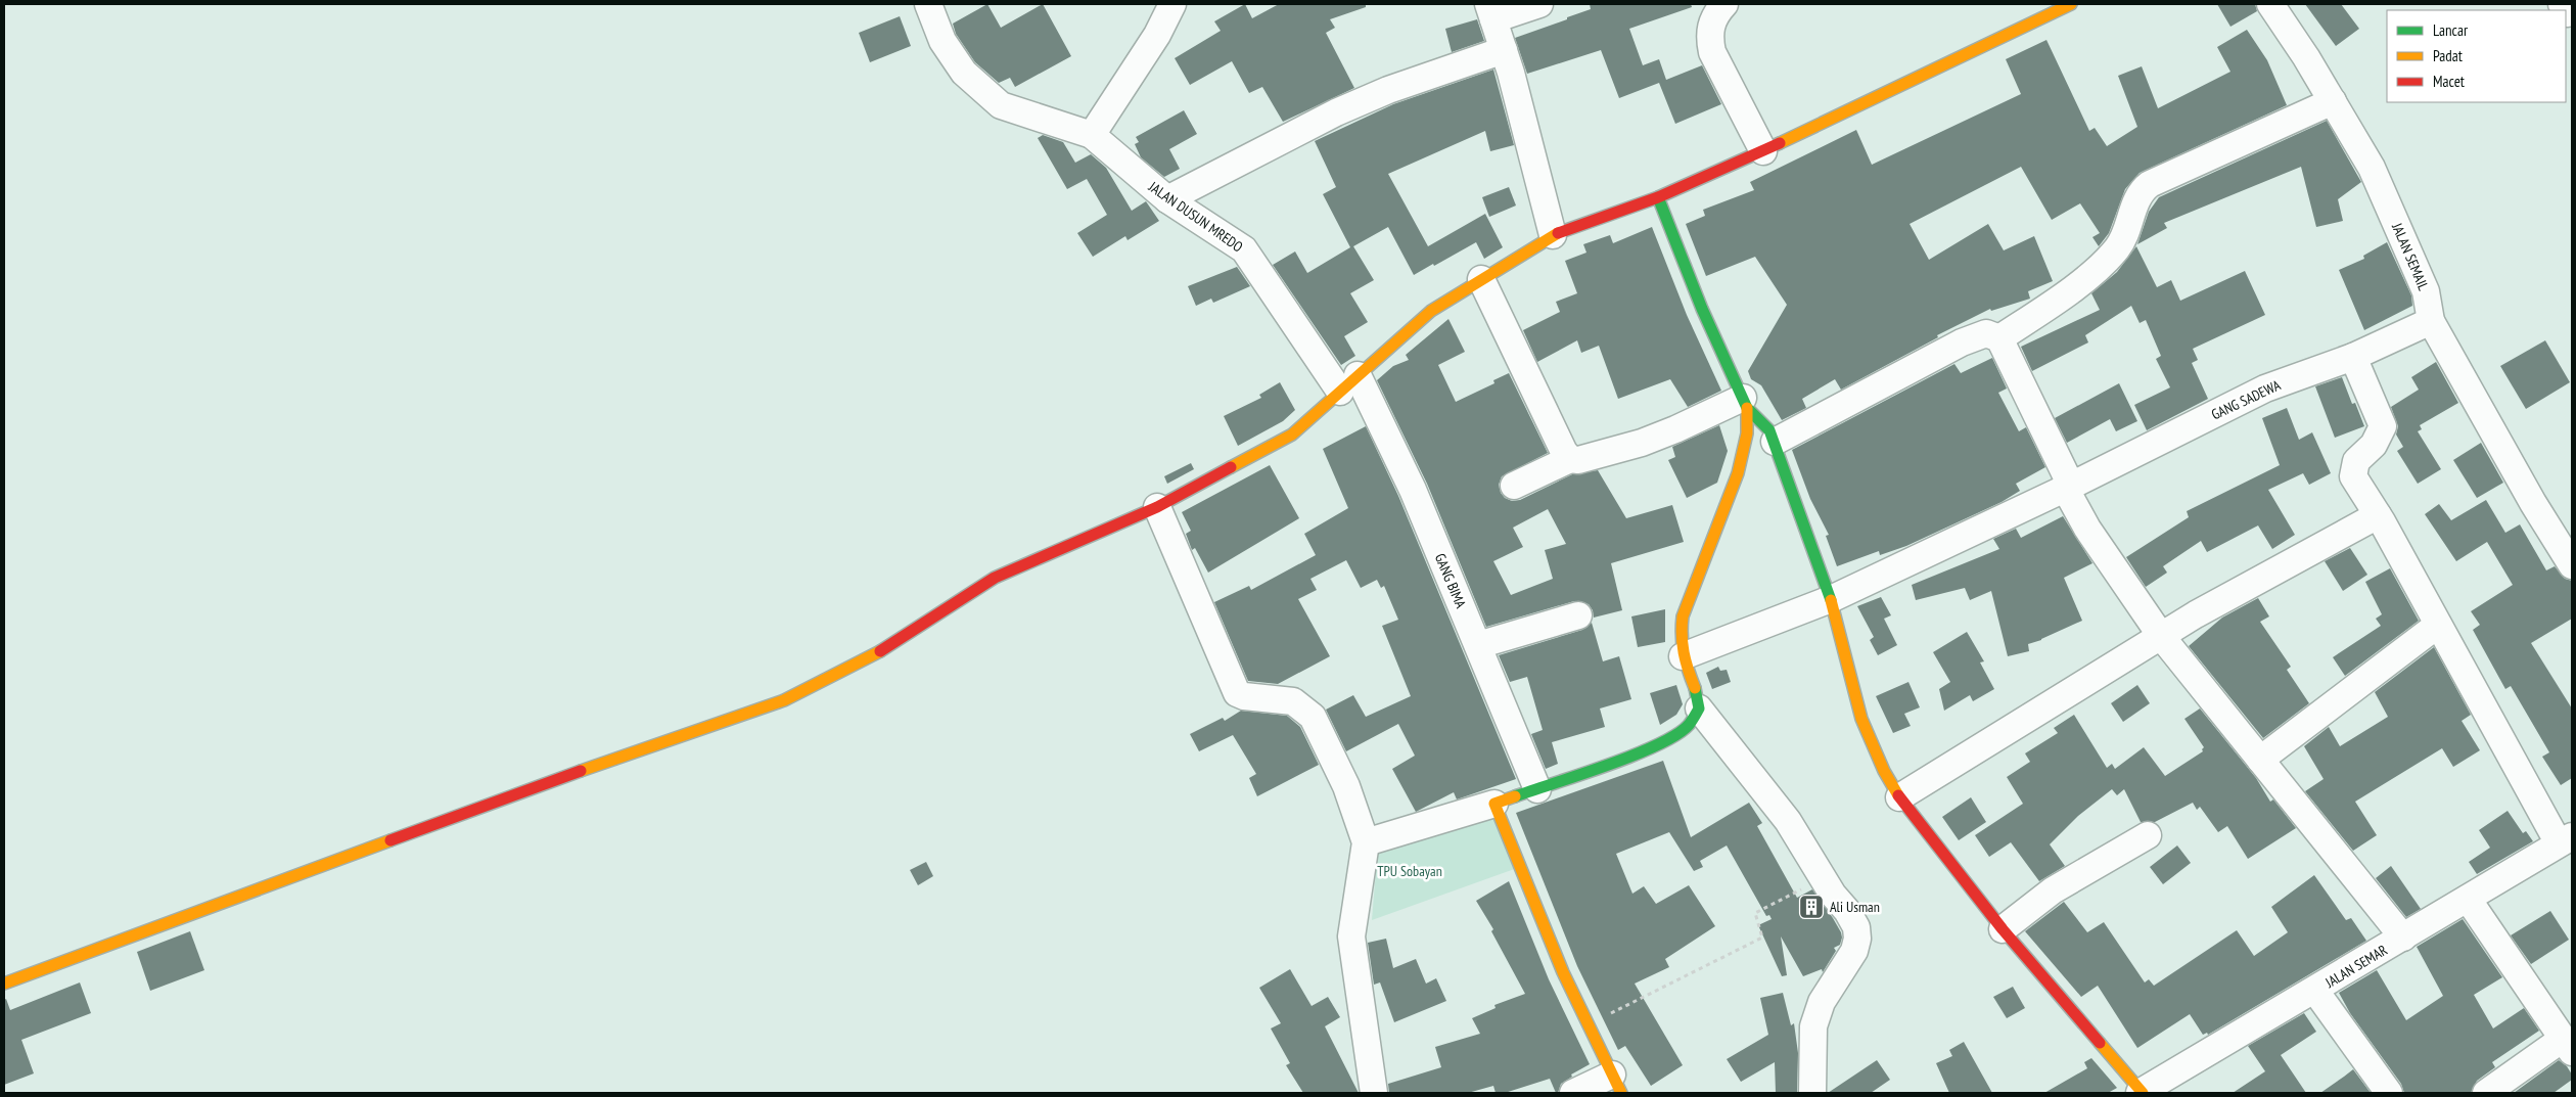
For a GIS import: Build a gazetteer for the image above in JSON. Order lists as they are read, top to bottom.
{
  "streets": {
    "street": [
      "JALAN DUSUN MREDO",
      "JALAN SEMAIL",
      "GANG SADEWA",
      "GANG BIMA",
      "JALAN SEMAR"
    ]
  },
  "crossings": [
    ["JALAN DUSUN MREDO", "GANG BIMA"],
    ["JALAN SEMAIL", "GANG SADEWA"]
  ],
  "parks": ["TPU Sobayan"],
  "places": {
    "building": ["Ali Usman"]
  },
  "legend": ["Lancar", "Padat", "Macet"]
}
